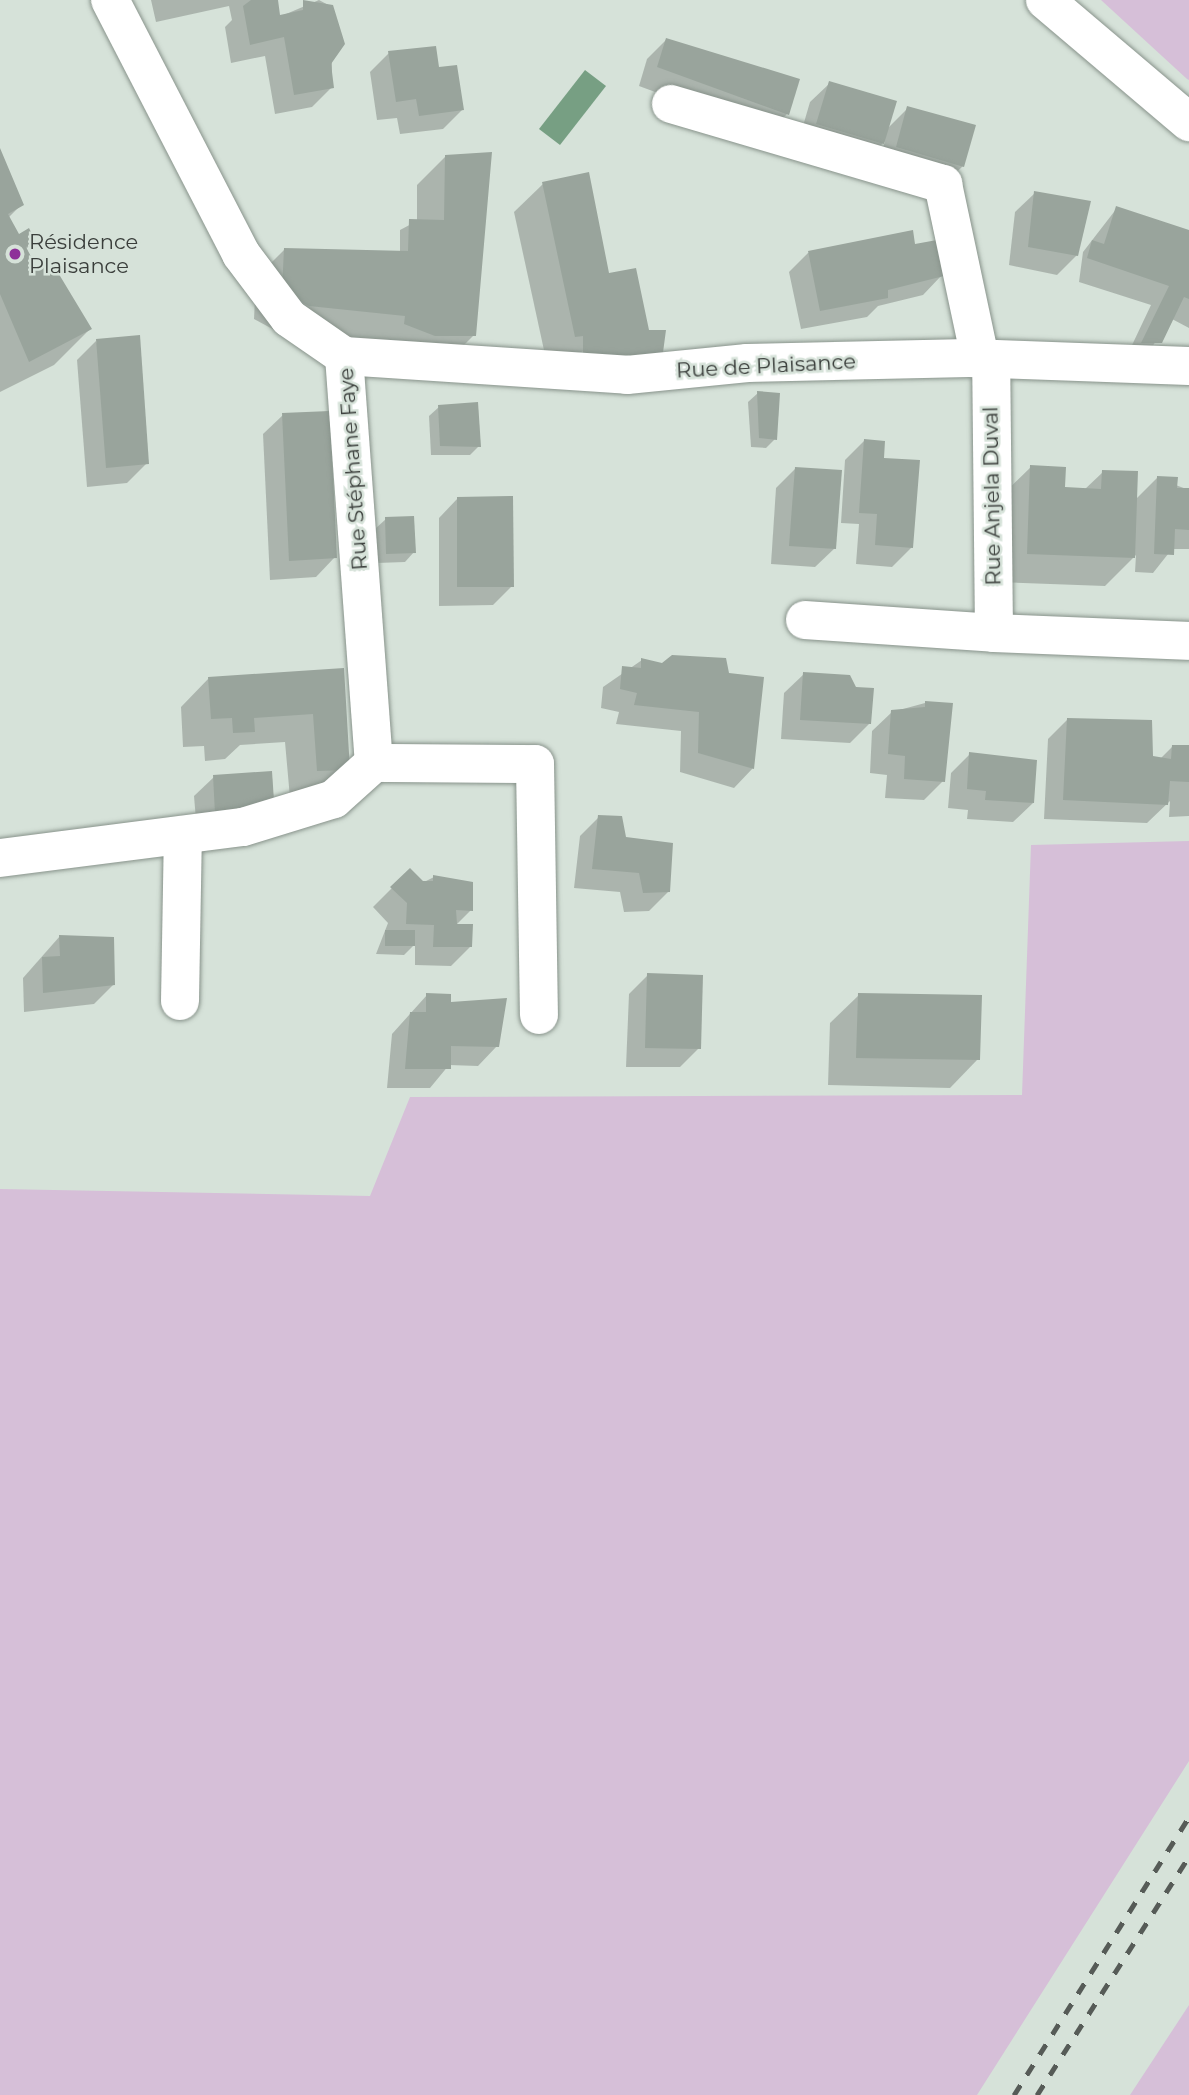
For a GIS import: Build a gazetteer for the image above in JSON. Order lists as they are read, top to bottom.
{
  "streets": {
    "street": ["Rue de Plaisance", "Rue Stéphane Faye", "Rue Anjela Duval"]
  },
  "crossings": [
    ["Rue de Plaisance", "Rue Stéphane Faye"],
    ["Rue de Plaisance", "Rue Anjela Duval"]
  ],
  "places": ["Résidence Plaisance"]
}
